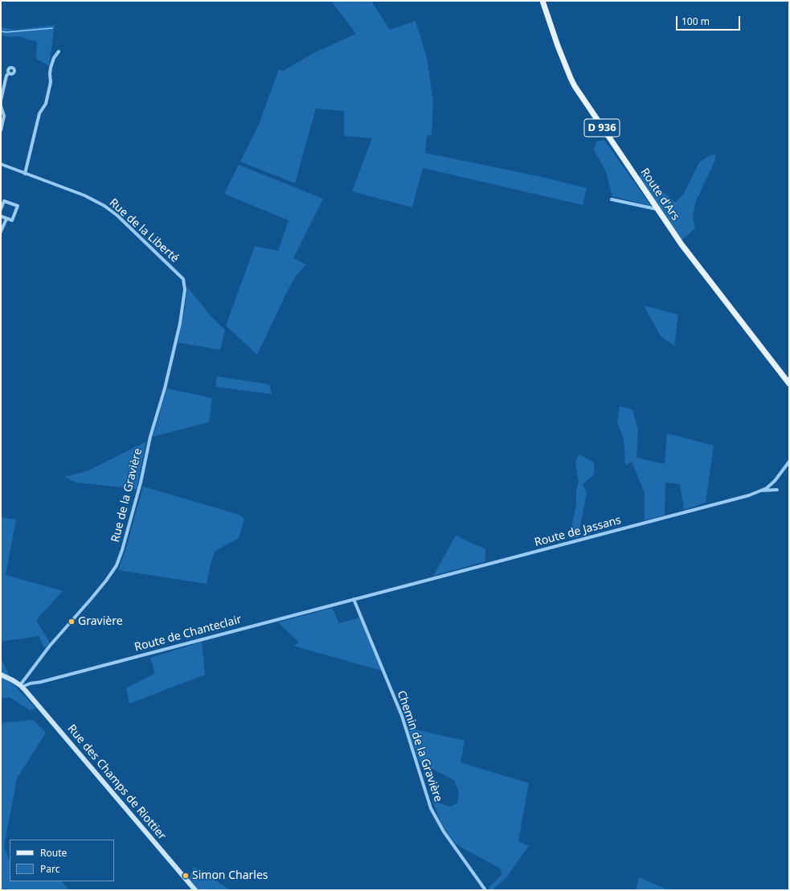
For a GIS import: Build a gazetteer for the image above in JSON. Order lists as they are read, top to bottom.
{
  "streets": {
    "main road": ["D 936", "Route d'Ars"],
    "street": [
      "Rue de la Liberté",
      "Rue de la Gravière",
      "Route de Jassans",
      "Route de Chanteclair",
      "Chemin de la Gravière",
      "Rue des Champs de Riottier"
    ]
  },
  "crossings": [
    ["Rue de la Liberté", "Rue de la Gravière"],
    ["Rue de la Gravière", "Route de Chanteclair"],
    ["Rue de la Gravière", "Rue des Champs de Riottier"],
    ["Route de Jassans", "Route de Chanteclair"],
    ["Route de Chanteclair", "Chemin de la Gravière"],
    ["Route de Chanteclair", "Rue des Champs de Riottier"]
  ],
  "places": ["Gravière", "Simon Charles"],
  "legend": ["Route", "Parc"],
  "scale_bar": "100 m"
}
